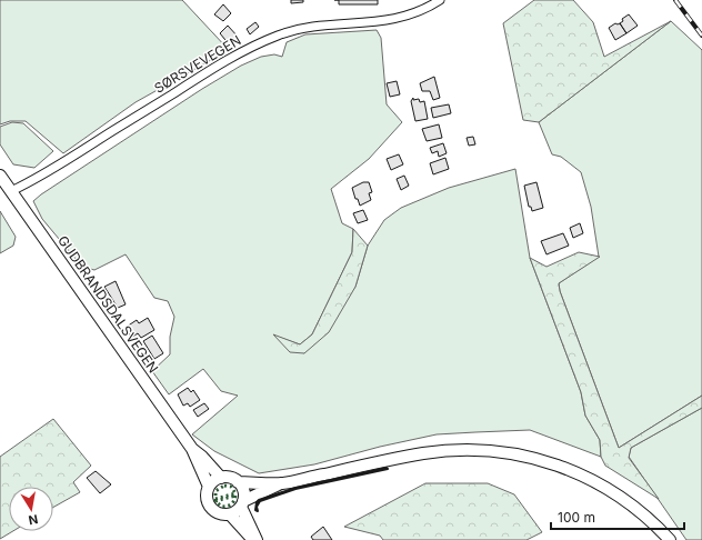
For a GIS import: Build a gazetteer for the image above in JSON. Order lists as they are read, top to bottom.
{
  "streets": {
    "main road": ["GUDBRANDSDALSVEGEN"],
    "street": ["SØRSVEVEGEN"]
  },
  "crossings": [
    ["SØRSVEVEGEN", "GUDBRANDSDALSVEGEN"]
  ],
  "scale_bar": "100 m",
  "north": "bottom"
}
